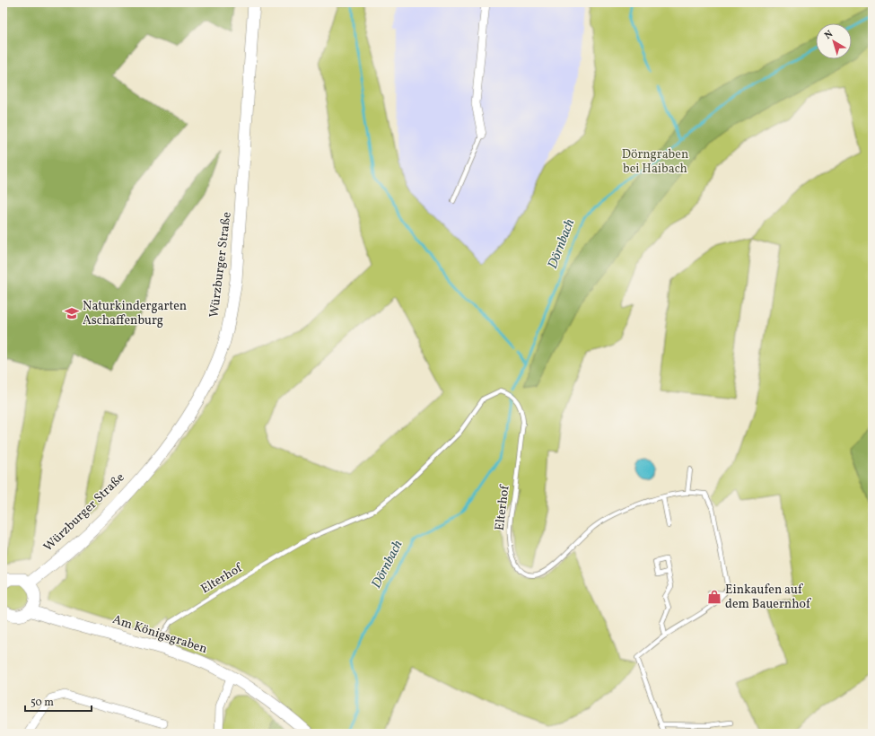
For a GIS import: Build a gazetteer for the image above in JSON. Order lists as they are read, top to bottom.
{
  "streets": {
    "main road": ["Würzburger Straße", "Am Königsgraben"],
    "lane": ["Elterhof"]
  },
  "crossings": [
    ["Elterhof", "Am Königsgraben"]
  ],
  "water": ["Dörnbach"],
  "parks": ["Dörngraben bei Haibach"],
  "places": {
    "school or university": ["Naturkindergarten Aschaffenburg"],
    "shop": ["Einkaufen auf dem Bauernhof"]
  },
  "scale_bar": "50 m",
  "north": "top left"
}
